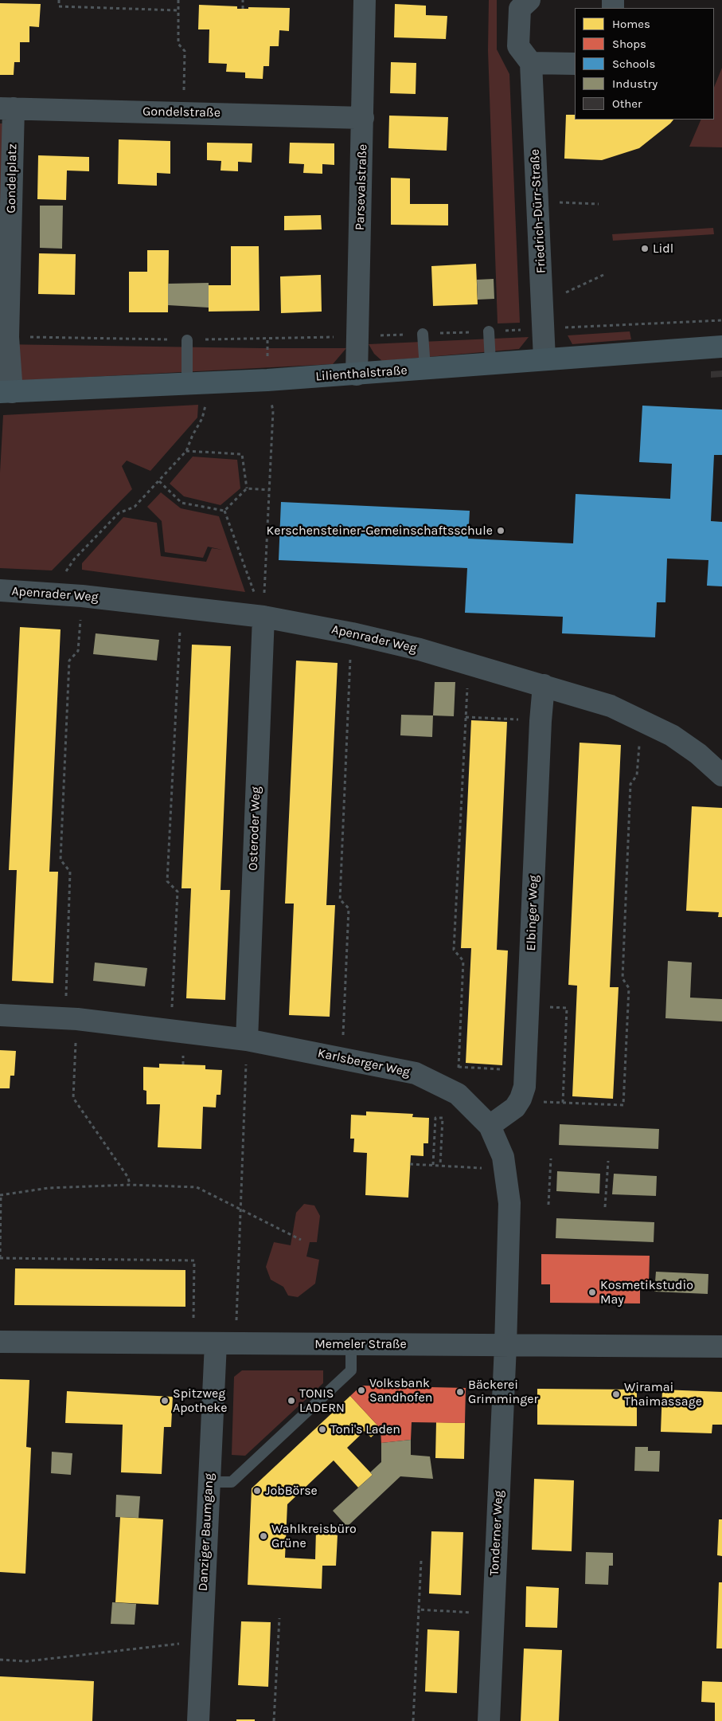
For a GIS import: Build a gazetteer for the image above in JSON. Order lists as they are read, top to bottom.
{
  "streets": {
    "street": [
      "Gondelstraße",
      "Gondelplatz",
      "Parsevalstraße",
      "Friedrich-Dürr-Straße",
      "Lilienthalstraße",
      "Apenrader Weg",
      "Osteroder Weg",
      "Elbinger Weg",
      "Karlsberger Weg",
      "Memeler Straße",
      "Danziger Baumgang",
      "Tonderner Weg"
    ]
  },
  "crossings": [
    ["Gondelstraße", "Gondelplatz"],
    ["Gondelstraße", "Parsevalstraße"],
    ["Gondelplatz", "Lilienthalstraße"],
    ["Parsevalstraße", "Lilienthalstraße"],
    ["Friedrich-Dürr-Straße", "Lilienthalstraße"],
    ["Apenrader Weg", "Osteroder Weg"],
    ["Apenrader Weg", "Elbinger Weg"],
    ["Osteroder Weg", "Karlsberger Weg"],
    ["Karlsberger Weg", "Memeler Straße"],
    ["Karlsberger Weg", "Tonderner Weg"],
    ["Memeler Straße", "Danziger Baumgang"],
    ["Memeler Straße", "Tonderner Weg"]
  ],
  "places": [
    "Lidl",
    "Kerschensteiner-Gemeinschaftsschule",
    "Kosmetikstudio May",
    "Volksbank Sandhofen",
    "Bäckerei Grimminger",
    "Wiramai Thaimassage",
    "Spitzweg Apotheke",
    "TONIS LADERN",
    "Toni's Laden",
    "JobBörse",
    "Wahlkreisbüro Grüne"
  ],
  "legend": [
    "Homes",
    "Shops",
    "Schools",
    "Industry",
    "Other"
  ]
}
